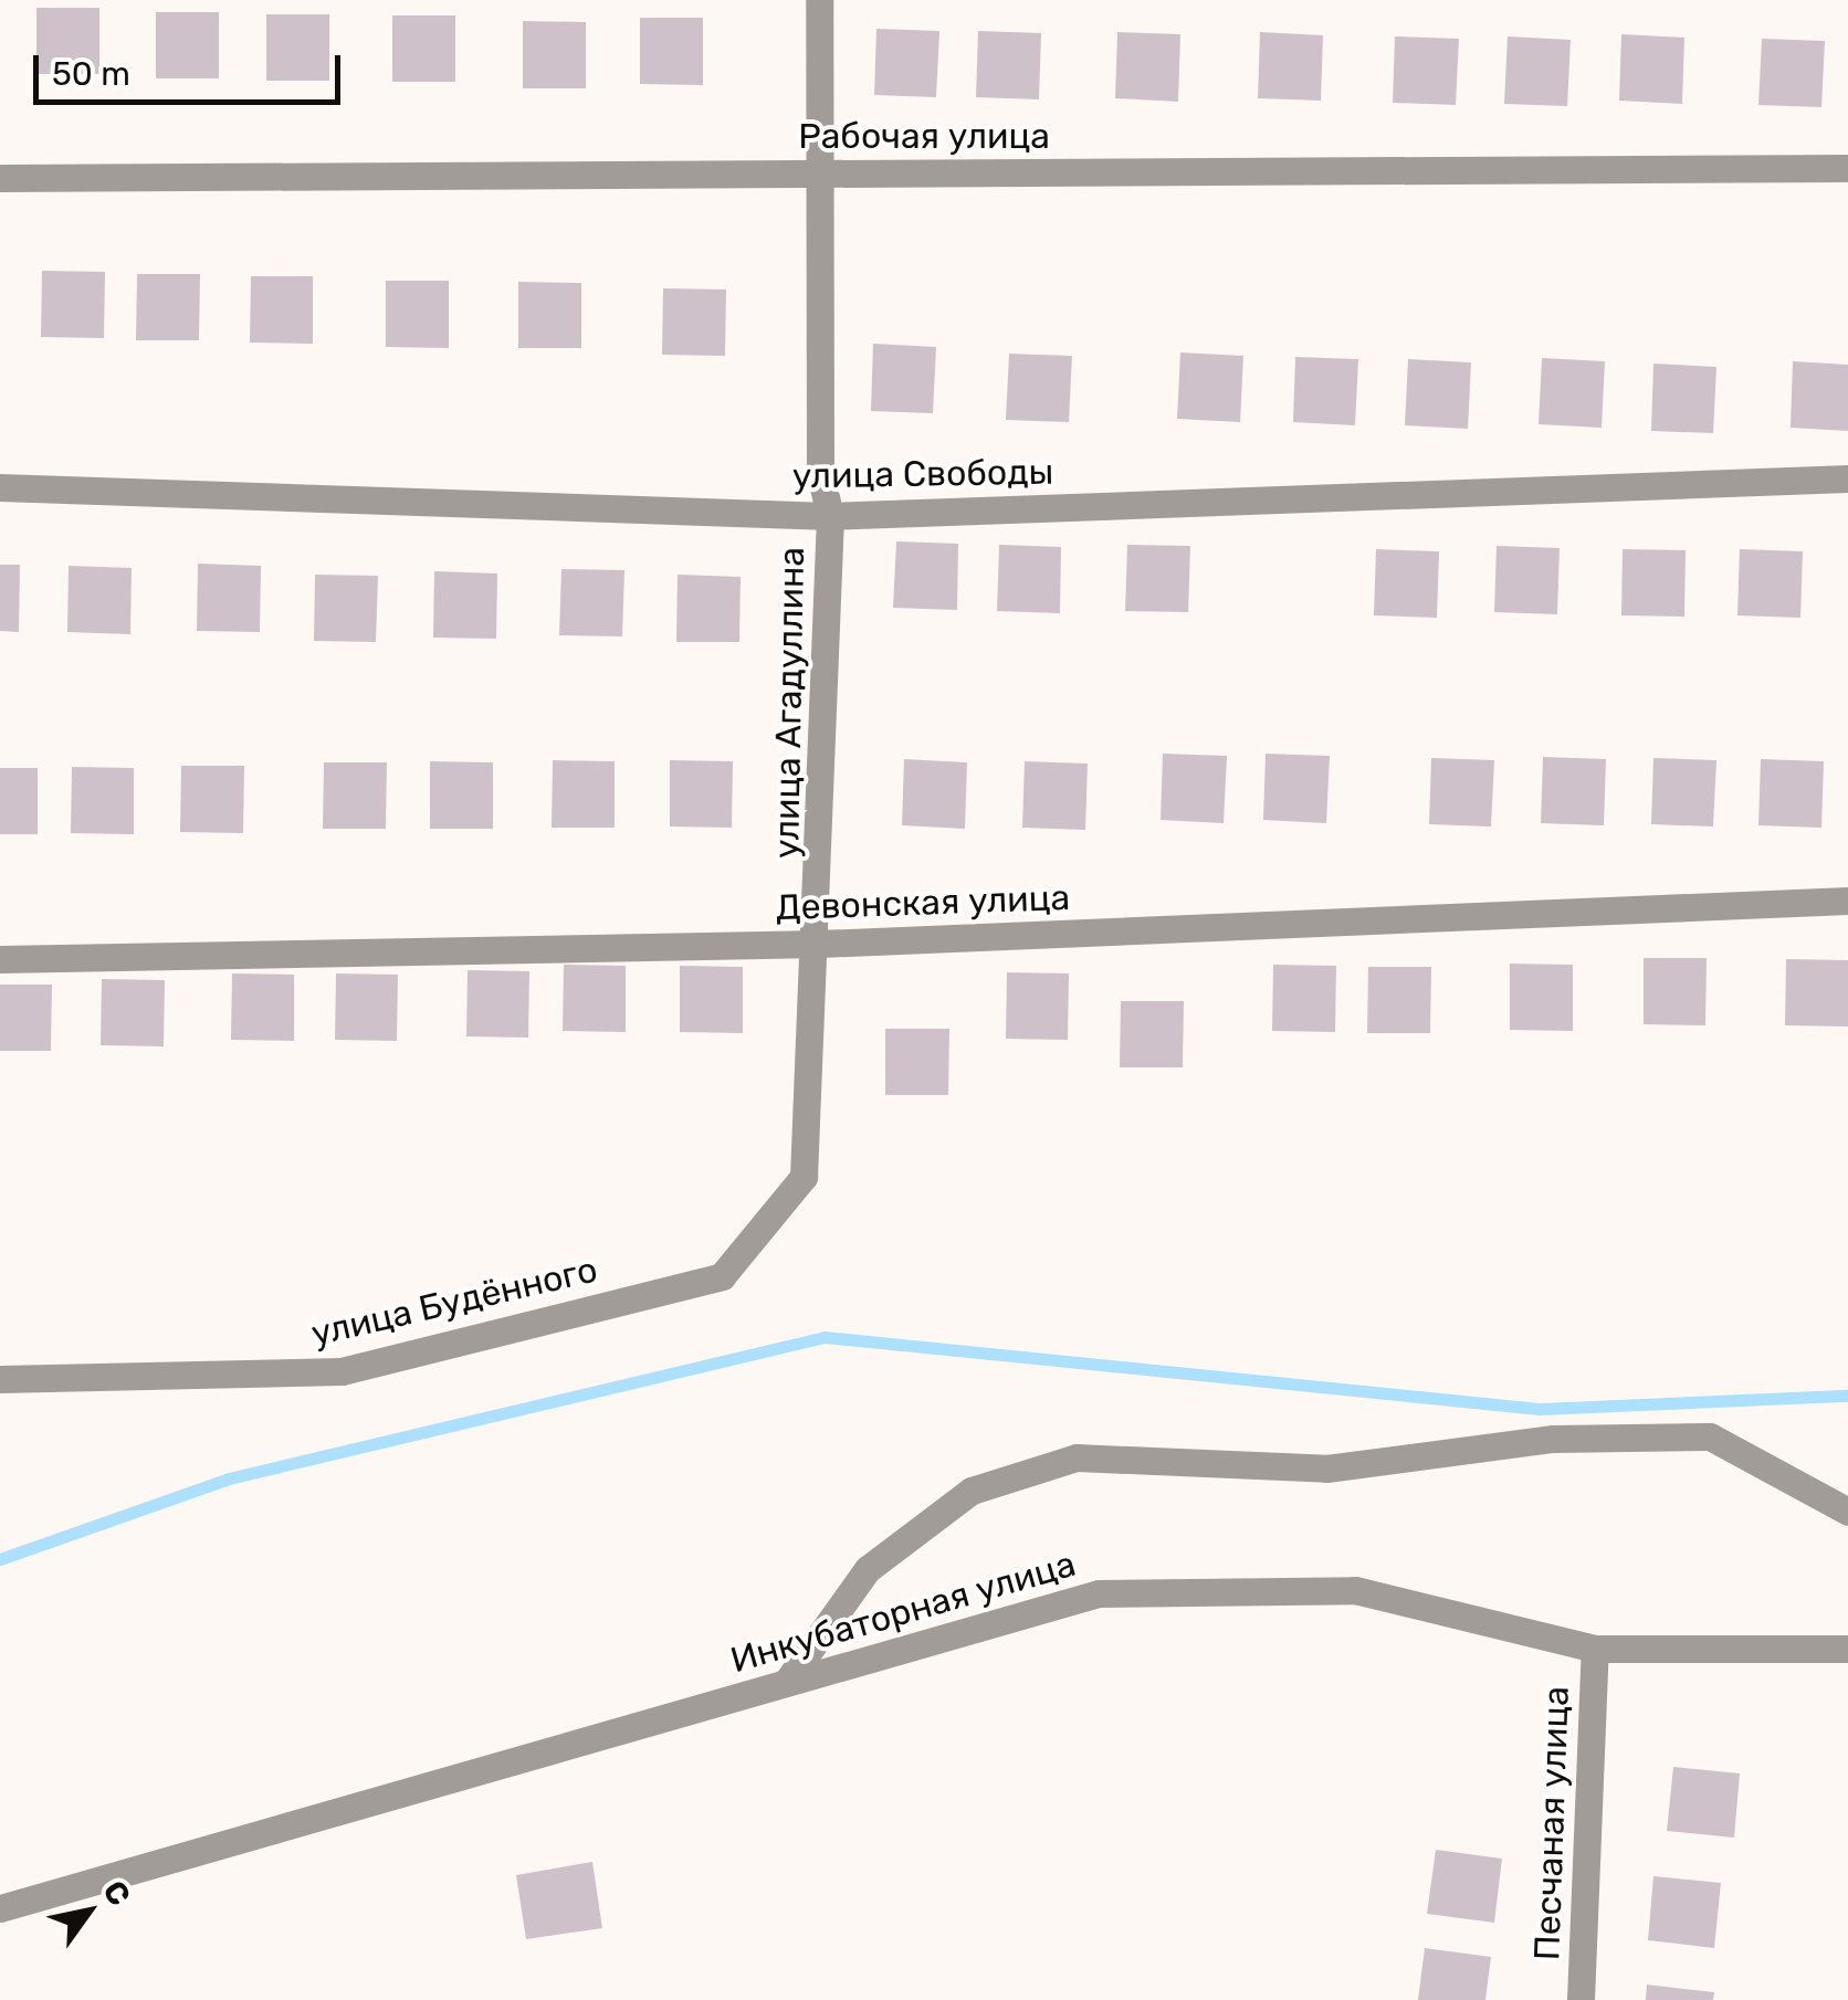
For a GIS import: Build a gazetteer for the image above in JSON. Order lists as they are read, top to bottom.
{
  "streets": {
    "street": [
      "Рабочая улица",
      "улица Свободы",
      "улица Агадуллина",
      "Девонская улица",
      "улица Будённого",
      "Инкубаторная улица",
      "Песчаная улица"
    ]
  },
  "crossings": [
    ["Рабочая улица", "улица Агадуллина"],
    ["улица Свободы", "улица Агадуллина"],
    ["улица Агадуллина", "Девонская улица"],
    ["улица Агадуллина", "улица Будённого"],
    ["Инкубаторная улица", "Песчаная улица"]
  ],
  "scale_bar": "50 m",
  "north": "top right"
}
